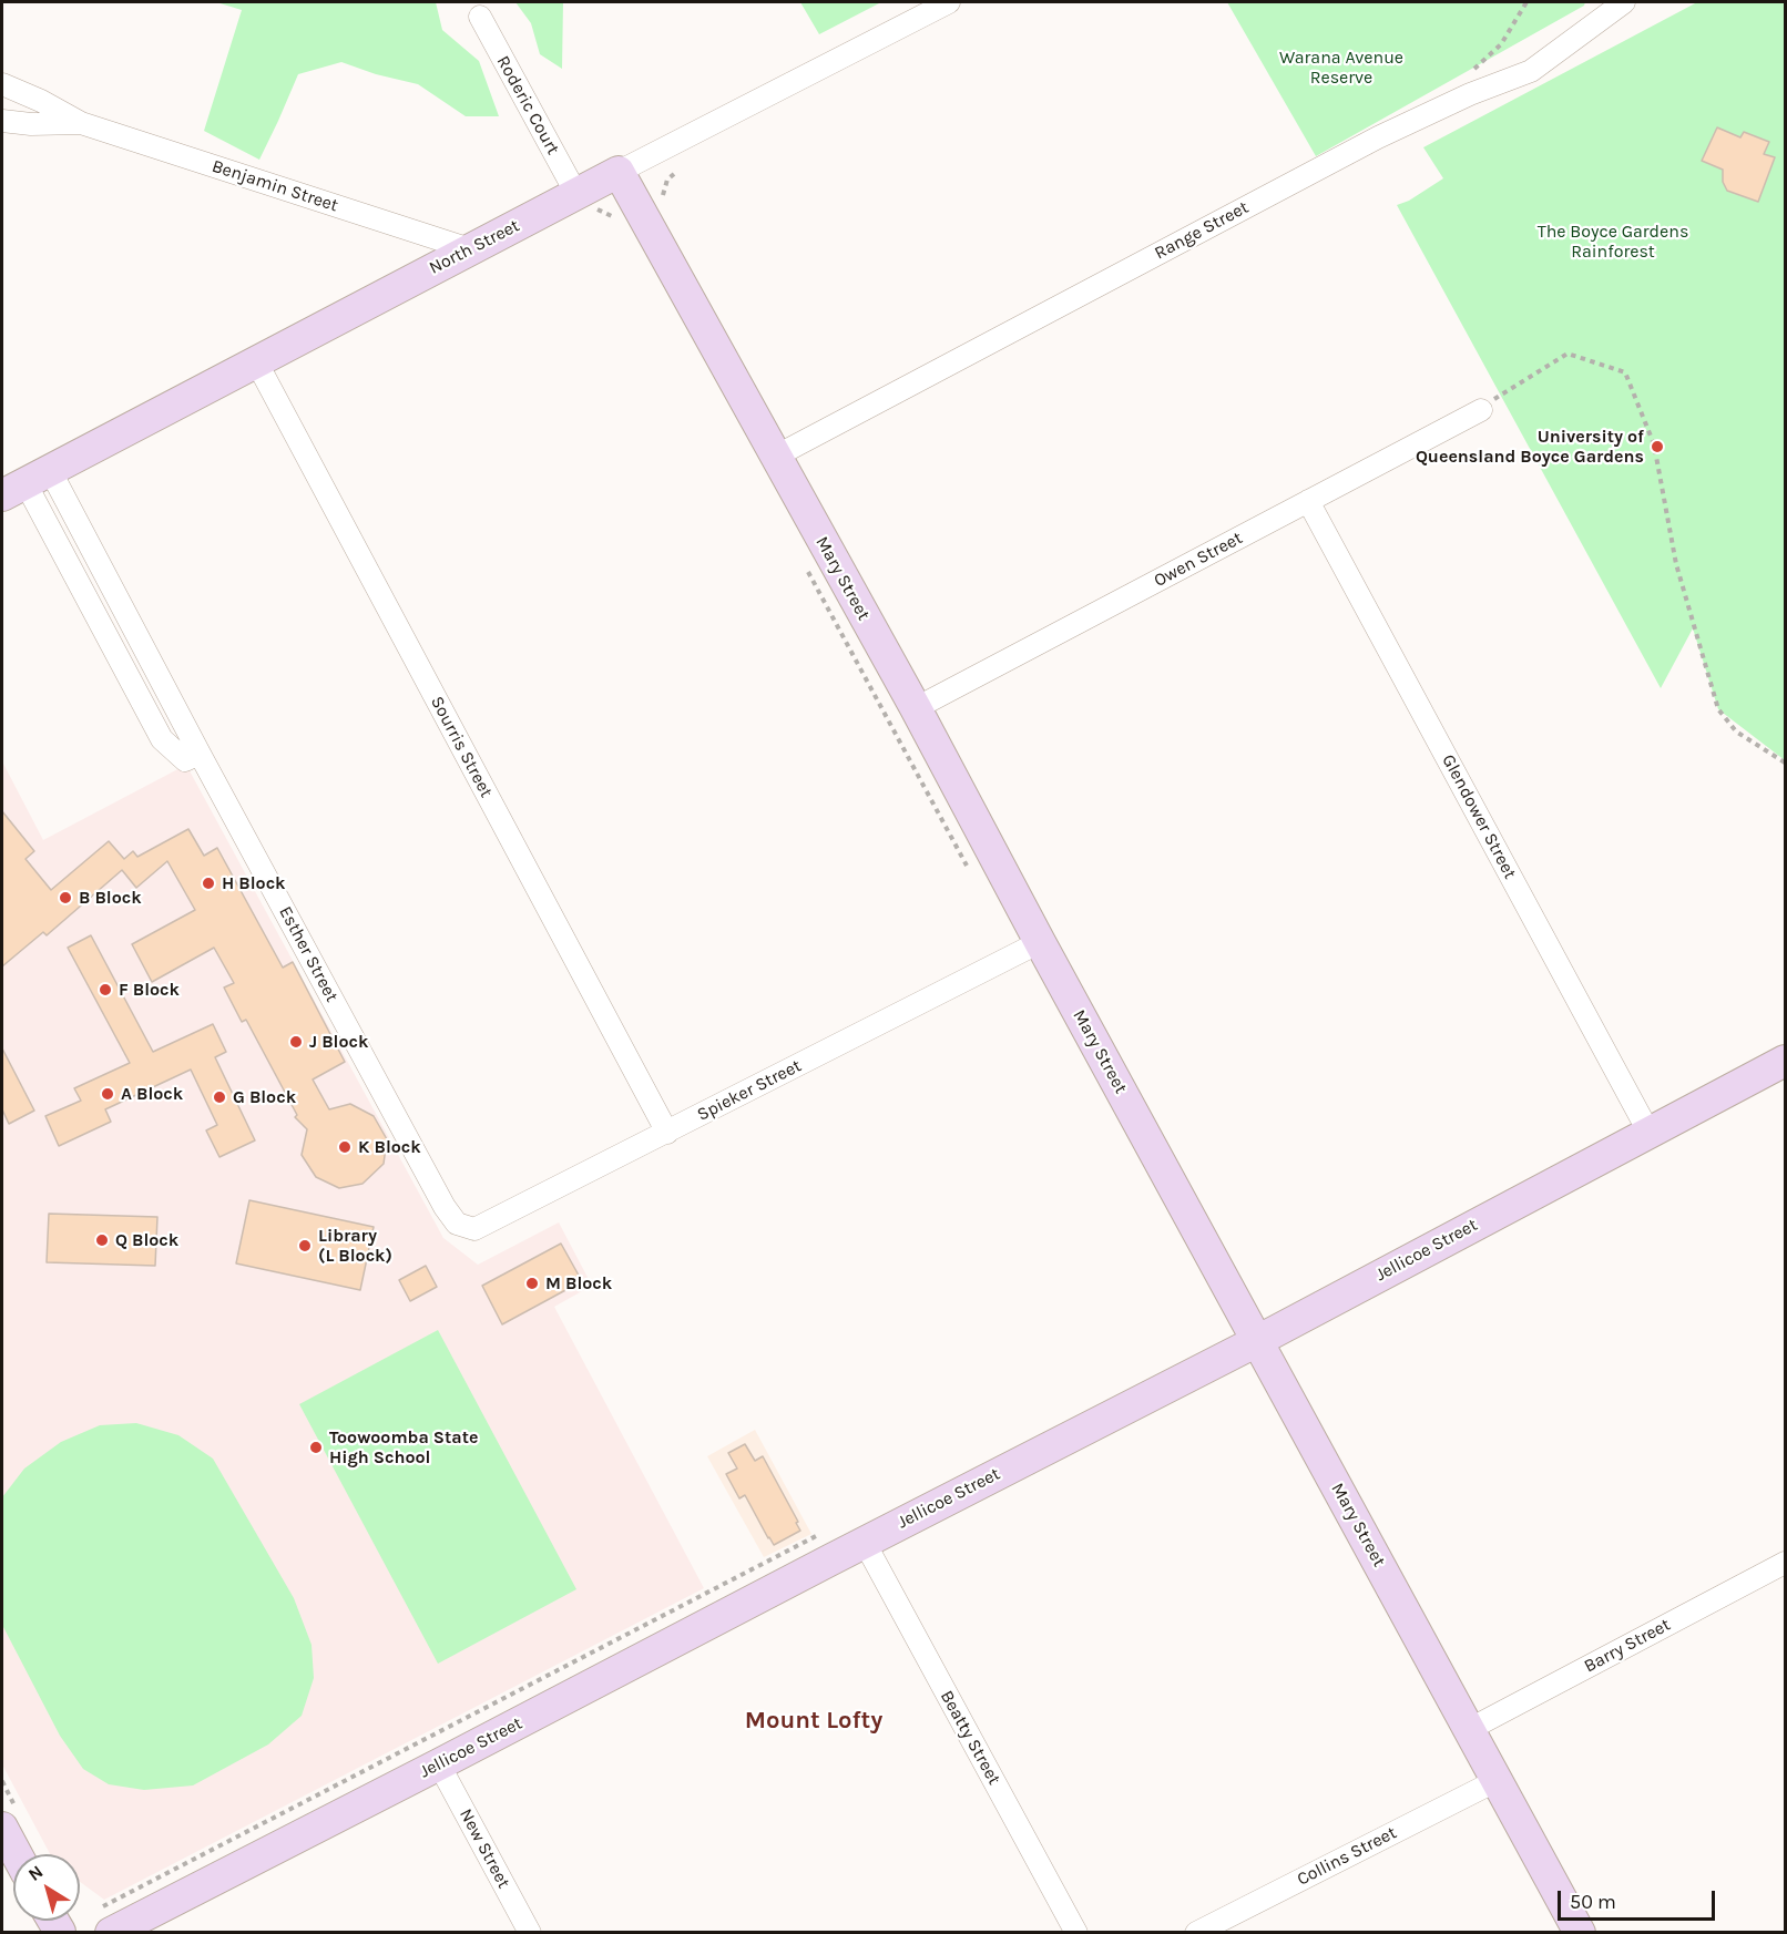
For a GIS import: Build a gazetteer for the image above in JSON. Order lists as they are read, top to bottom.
{
  "streets": {
    "street": [
      "Roderic Court",
      "Benjamin Street",
      "Range Street",
      "North Street",
      "Owen Street",
      "Mary Street",
      "Sourris Street",
      "Glendower Street",
      "Esther Street",
      "Spieker Street",
      "Jellicoe Street",
      "Barry Street",
      "Beatty Street",
      "New Street",
      "Collins Street"
    ]
  },
  "crossings": [
    ["Roderic Court", "North Street"],
    ["Benjamin Street", "North Street"],
    ["Range Street", "Mary Street"],
    ["North Street", "Mary Street"],
    ["North Street", "Sourris Street"],
    ["North Street", "Esther Street"],
    ["Owen Street", "Mary Street"],
    ["Owen Street", "Glendower Street"],
    ["Mary Street", "Spieker Street"],
    ["Mary Street", "Jellicoe Street"],
    ["Mary Street", "Barry Street"],
    ["Mary Street", "Collins Street"],
    ["Sourris Street", "Spieker Street"],
    ["Glendower Street", "Jellicoe Street"],
    ["Esther Street", "Spieker Street"],
    ["Jellicoe Street", "Beatty Street"],
    ["Jellicoe Street", "New Street"]
  ],
  "districts": ["Mount Lofty"],
  "parks": ["Warana Avenue Reserve", "The Boyce Gardens Rainforest"],
  "places": [
    "University of Queensland Boyce Gardens",
    "H Block",
    "B Block",
    "F Block",
    "J Block",
    "A Block",
    "G Block",
    "K Block",
    "Q Block",
    "Library (L Block)",
    "M Block",
    "Toowoomba State High School"
  ],
  "scale_bar": "50 m",
  "north": "top left"
}
